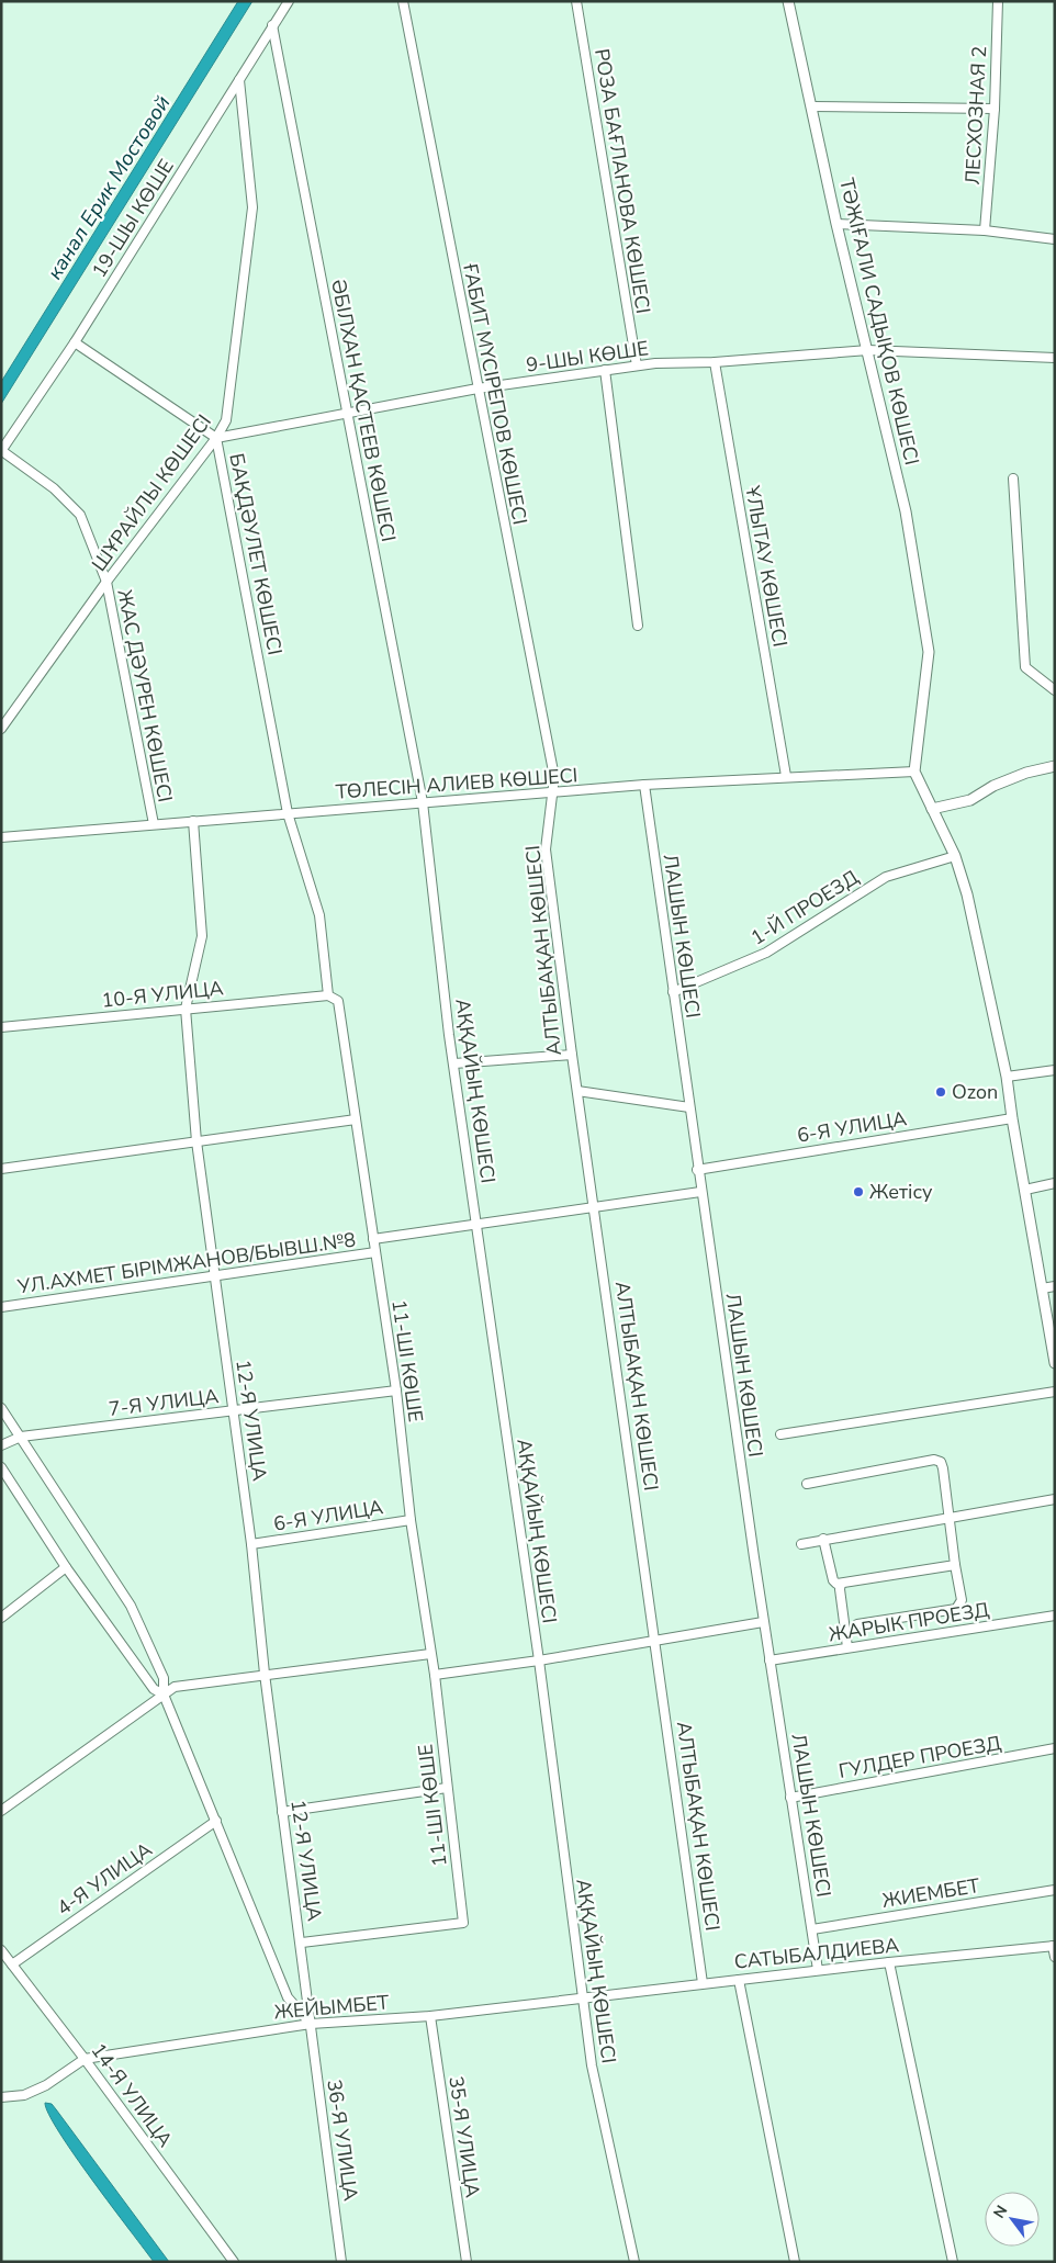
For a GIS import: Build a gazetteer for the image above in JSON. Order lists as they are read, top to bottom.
{
  "streets": {
    "street": [
      "ЛЕСХОЗНАЯ 2",
      "РОЗА БАҒЛАНОВА КӨШЕСI",
      "19-ШЫ КӨШЕ",
      "ТӘЖІҒАЛИ САДЫҚОВ КӨШЕСІ",
      "9-ШЫ КӨШЕ",
      "ҒАБИТ МҮСІРЕПОВ КӨШЕСI",
      "ӘБІЛХАН ҚАСТЕЕВ КӨШЕСI",
      "ШҰРАЙЛЫ КӨШЕСІ",
      "БАҚДӘУЛЕТ КӨШЕСI",
      "ҰЛЫТАУ КӨШЕСI",
      "ЖАС ДӘУРЕН КӨШЕСІ",
      "ТӨЛЕСІН АЛИЕВ КӨШЕСІ",
      "1-Й ПРОЕЗД",
      "ЛАШЫН КӨШЕСІ",
      "АЛТЫБАҚАН КӨШЕСІ",
      "10-Я УЛИЦА",
      "АҚҚАЙЫҢ КӨШЕСІ",
      "6-Я УЛИЦА",
      "УЛ.АХМЕТ БІРІМЖАНОВ/БЫВШ.№8",
      "11-ШІ КӨШЕ",
      "7-Я УЛИЦА",
      "12-Я УЛИЦА",
      "ЖАРЫК ПРОЕЗД",
      "ГУЛДЕР ПРОЕЗД",
      "4-Я УЛИЦА",
      "ЖИЕМБЕТ",
      "САТЫБАЛДИЕВА",
      "ЖЕЙЫМБЕТ",
      "14-Я УЛИЦА",
      "35-Я УЛИЦА",
      "36-Я УЛИЦА"
    ]
  },
  "crossings": [
    ["РОЗА БАҒЛАНОВА КӨШЕСI", "9-ШЫ КӨШЕ"],
    ["19-ШЫ КӨШЕ", "ӘБІЛХАН ҚАСТЕЕВ КӨШЕСI"],
    ["19-ШЫ КӨШЕ", "ШҰРАЙЛЫ КӨШЕСІ"],
    ["19-ШЫ КӨШЕ", "БАҚДӘУЛЕТ КӨШЕСI"],
    ["19-ШЫ КӨШЕ", "ЖАС ДӘУРЕН КӨШЕСІ"],
    ["ТӘЖІҒАЛИ САДЫҚОВ КӨШЕСІ", "9-ШЫ КӨШЕ"],
    ["ТӘЖІҒАЛИ САДЫҚОВ КӨШЕСІ", "ТӨЛЕСІН АЛИЕВ КӨШЕСІ"],
    ["9-ШЫ КӨШЕ", "ҒАБИТ МҮСІРЕПОВ КӨШЕСI"],
    ["9-ШЫ КӨШЕ", "ӘБІЛХАН ҚАСТЕЕВ КӨШЕСI"],
    ["9-ШЫ КӨШЕ", "ШҰРАЙЛЫ КӨШЕСІ"],
    ["9-ШЫ КӨШЕ", "БАҚДӘУЛЕТ КӨШЕСI"],
    ["9-ШЫ КӨШЕ", "ҰЛЫТАУ КӨШЕСI"],
    ["ҒАБИТ МҮСІРЕПОВ КӨШЕСI", "ТӨЛЕСІН АЛИЕВ КӨШЕСІ"],
    ["ҒАБИТ МҮСІРЕПОВ КӨШЕСI", "АЛТЫБАҚАН КӨШЕСІ"],
    ["ӘБІЛХАН ҚАСТЕЕВ КӨШЕСI", "ТӨЛЕСІН АЛИЕВ КӨШЕСІ"],
    ["ӘБІЛХАН ҚАСТЕЕВ КӨШЕСI", "АҚҚАЙЫҢ КӨШЕСІ"],
    ["ШҰРАЙЛЫ КӨШЕСІ", "БАҚДӘУЛЕТ КӨШЕСI"],
    ["ШҰРАЙЛЫ КӨШЕСІ", "ЖАС ДӘУРЕН КӨШЕСІ"],
    ["БАҚДӘУЛЕТ КӨШЕСI", "ТӨЛЕСІН АЛИЕВ КӨШЕСІ"],
    ["БАҚДӘУЛЕТ КӨШЕСI", "11-ШІ КӨШЕ"],
    ["ҰЛЫТАУ КӨШЕСI", "ТӨЛЕСІН АЛИЕВ КӨШЕСІ"],
    ["ЖАС ДӘУРЕН КӨШЕСІ", "ТӨЛЕСІН АЛИЕВ КӨШЕСІ"],
    ["ТӨЛЕСІН АЛИЕВ КӨШЕСІ", "ЛАШЫН КӨШЕСІ"],
    ["ТӨЛЕСІН АЛИЕВ КӨШЕСІ", "АЛТЫБАҚАН КӨШЕСІ"],
    ["ТӨЛЕСІН АЛИЕВ КӨШЕСІ", "АҚҚАЙЫҢ КӨШЕСІ"],
    ["ТӨЛЕСІН АЛИЕВ КӨШЕСІ", "11-ШІ КӨШЕ"],
    ["ТӨЛЕСІН АЛИЕВ КӨШЕСІ", "12-Я УЛИЦА"],
    ["1-Й ПРОЕЗД", "ЛАШЫН КӨШЕСІ"],
    ["ЛАШЫН КӨШЕСІ", "6-Я УЛИЦА"],
    ["ЛАШЫН КӨШЕСІ", "УЛ.АХМЕТ БІРІМЖАНОВ/БЫВШ.№8"],
    ["ЛАШЫН КӨШЕСІ", "ЖАРЫК ПРОЕЗД"],
    ["ЛАШЫН КӨШЕСІ", "ГУЛДЕР ПРОЕЗД"],
    ["ЛАШЫН КӨШЕСІ", "ЖИЕМБЕТ"],
    ["ЛАШЫН КӨШЕСІ", "САТЫБАЛДИЕВА"],
    ["АЛТЫБАҚАН КӨШЕСІ", "УЛ.АХМЕТ БІРІМЖАНОВ/БЫВШ.№8"],
    ["АЛТЫБАҚАН КӨШЕСІ", "САТЫБАЛДИЕВА"],
    ["10-Я УЛИЦА", "11-ШІ КӨШЕ"],
    ["10-Я УЛИЦА", "12-Я УЛИЦА"],
    ["АҚҚАЙЫҢ КӨШЕСІ", "УЛ.АХМЕТ БІРІМЖАНОВ/БЫВШ.№8"],
    ["АҚҚАЙЫҢ КӨШЕСІ", "САТЫБАЛДИЕВА"],
    ["АҚҚАЙЫҢ КӨШЕСІ", "ЖЕЙЫМБЕТ"],
    ["6-Я УЛИЦА", "11-ШІ КӨШЕ"],
    ["6-Я УЛИЦА", "12-Я УЛИЦА"],
    ["УЛ.АХМЕТ БІРІМЖАНОВ/БЫВШ.№8", "11-ШІ КӨШЕ"],
    ["УЛ.АХМЕТ БІРІМЖАНОВ/БЫВШ.№8", "12-Я УЛИЦА"],
    ["11-ШІ КӨШЕ", "7-Я УЛИЦА"],
    ["11-ШІ КӨШЕ", "12-Я УЛИЦА"],
    ["7-Я УЛИЦА", "12-Я УЛИЦА"],
    ["12-Я УЛИЦА", "ЖЕЙЫМБЕТ"],
    ["12-Я УЛИЦА", "36-Я УЛИЦА"],
    ["4-Я УЛИЦА", "14-Я УЛИЦА"],
    ["САТЫБАЛДИЕВА", "ЖЕЙЫМБЕТ"],
    ["ЖЕЙЫМБЕТ", "14-Я УЛИЦА"],
    ["ЖЕЙЫМБЕТ", "35-Я УЛИЦА"],
    ["ЖЕЙЫМБЕТ", "36-Я УЛИЦА"]
  ],
  "water": ["канал Ерик Мостовой"],
  "places": ["Ozon", "Жетісу"],
  "north": "top left"
}
